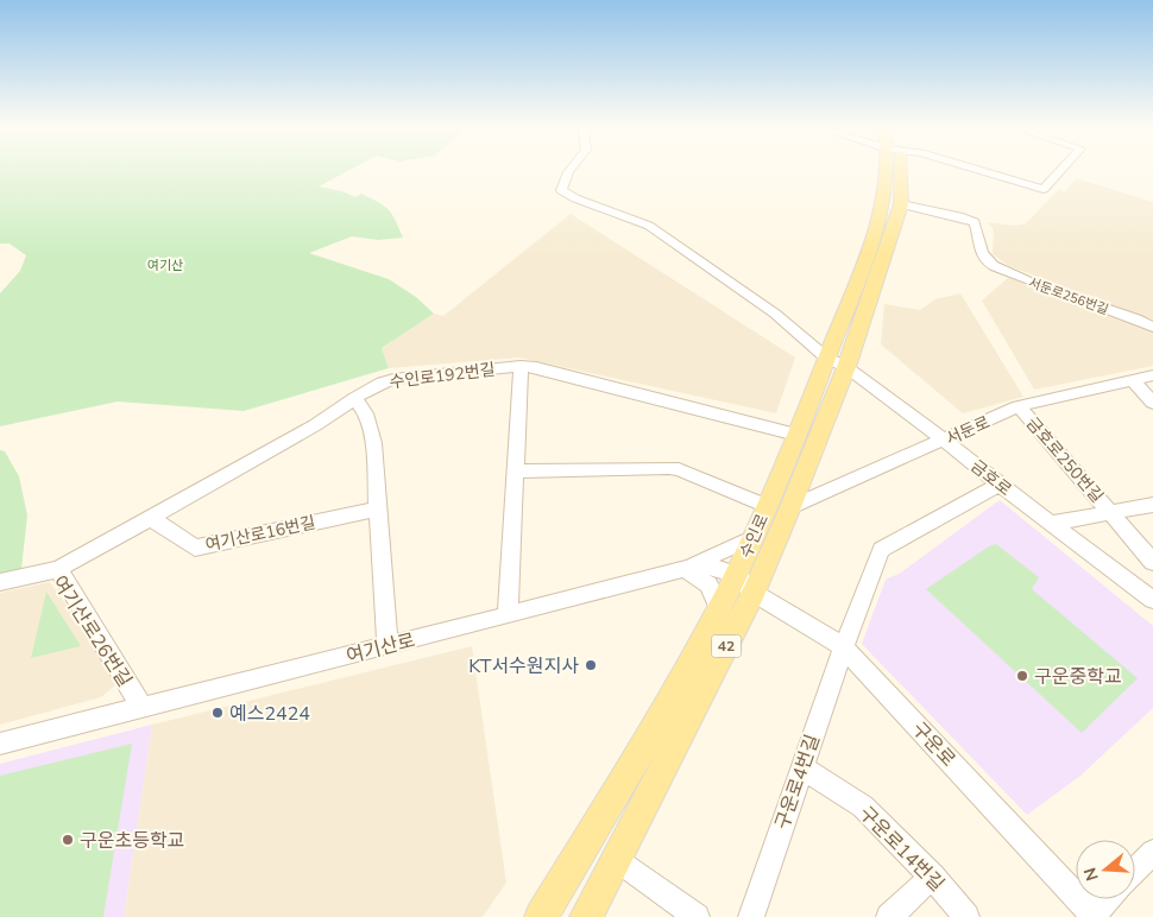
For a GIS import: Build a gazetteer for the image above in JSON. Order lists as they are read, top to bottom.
{
  "streets": {
    "main road": ["수인로", "42"],
    "street": [
      "서둔로256번길",
      "수인로192번길",
      "서둔로",
      "금호로250번길",
      "금호로",
      "여기산로16번길",
      "여기산로26번길",
      "여기산로",
      "구운로",
      "구운로4번길",
      "구운로14번길"
    ]
  },
  "crossings": [
    ["서둔로256번길", "수인로"],
    ["수인로192번길", "여기산로16번길"],
    ["수인로192번길", "수인로"],
    ["수인로192번길", "여기산로26번길"],
    ["서둔로", "금호로250번길"],
    ["서둔로", "금호로"],
    ["서둔로", "수인로"],
    ["금호로", "수인로"],
    ["금호로", "구운로4번길"],
    ["수인로", "여기산로"],
    ["수인로", "구운로"],
    ["여기산로26번길", "여기산로"],
    ["여기산로", "구운로"],
    ["구운로", "구운로4번길"],
    ["구운로4번길", "구운로14번길"]
  ],
  "parks": ["여기산"],
  "places": [
    "KT서수원지사",
    "구운중학교",
    "예스2424",
    "구운초등학교"
  ],
  "north": "left"
}
